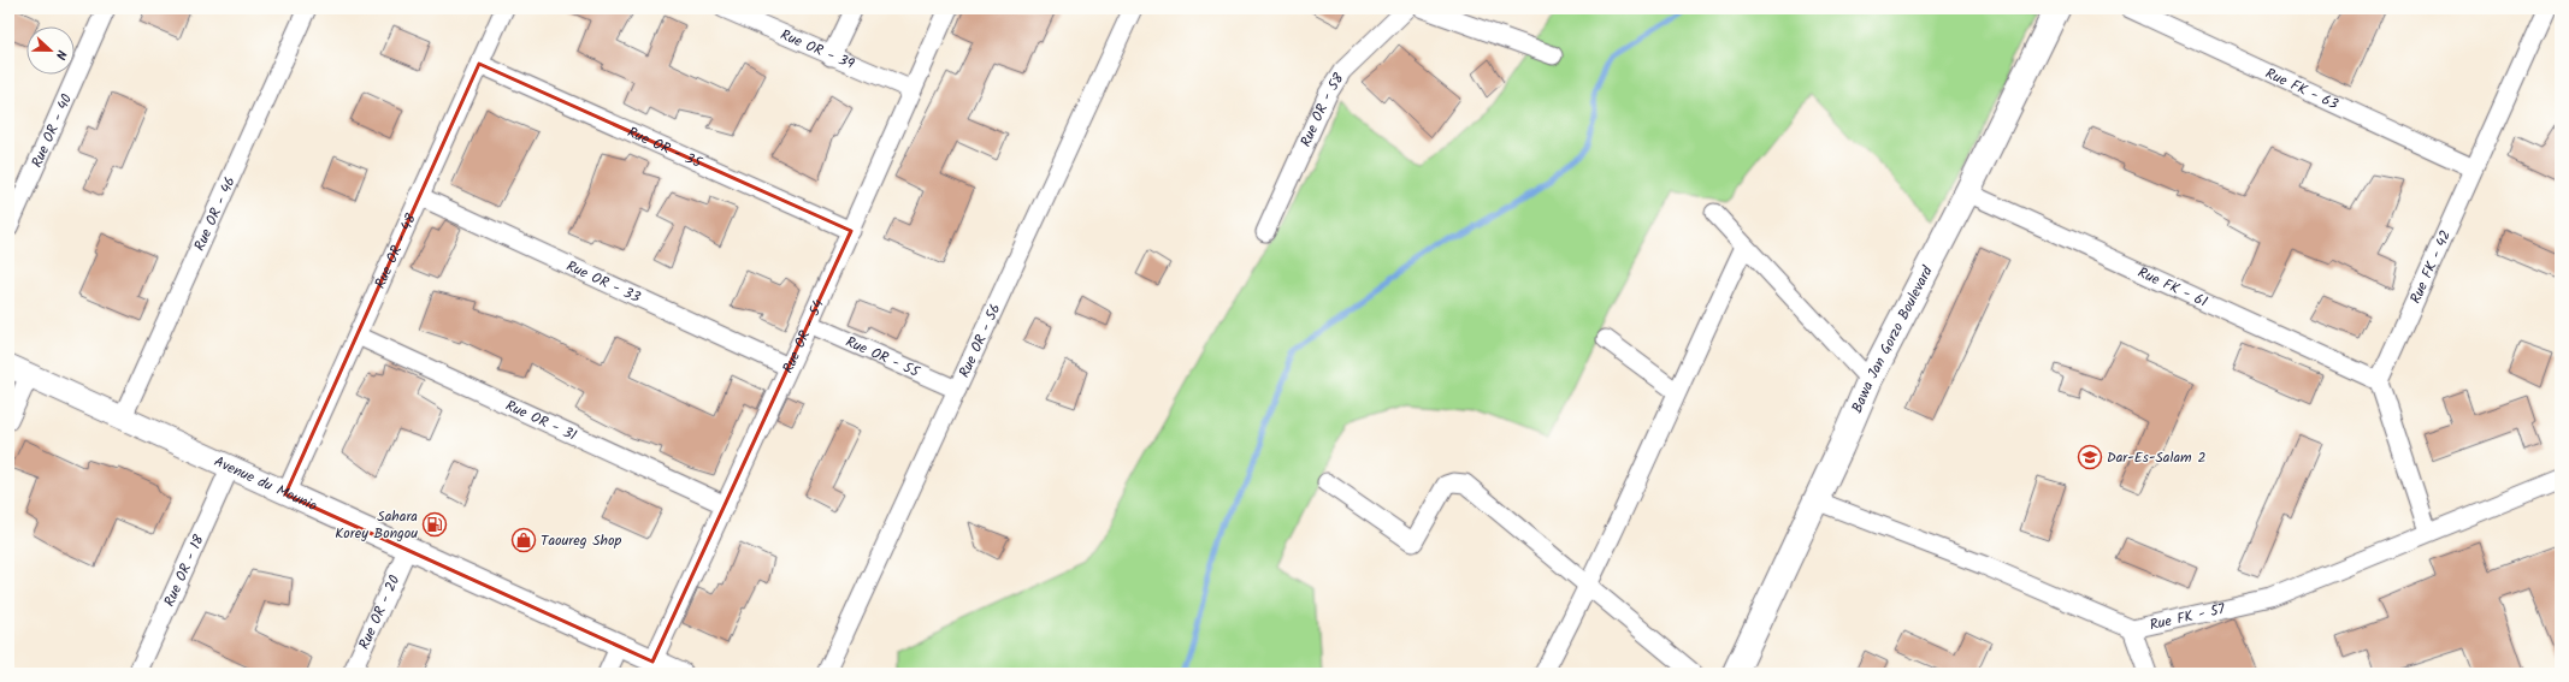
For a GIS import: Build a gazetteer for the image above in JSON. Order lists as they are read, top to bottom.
{
  "streets": {
    "main road": ["Bawa Jan Gorzo Boulevard"],
    "street": [
      "Rue OR - 39",
      "Rue FK - 63",
      "Rue OR - 58",
      "Rue OR - 40",
      "Rue OR - 35",
      "Rue OR - 46",
      "Rue OR - 48",
      "Rue FK - 42",
      "Rue OR - 33",
      "Rue FK - 61",
      "Rue OR - 54",
      "Rue OR - 56",
      "Rue OR - 55",
      "Rue OR - 31",
      "Avenue du Mounio",
      "Rue OR - 18",
      "Rue OR - 20",
      "Rue FK - 57"
    ]
  },
  "crossings": [
    ["Rue OR - 39", "Rue OR - 54"],
    ["Rue FK - 63", "Rue FK - 42"],
    ["Rue OR - 35", "Rue OR - 48"],
    ["Rue OR - 35", "Rue OR - 54"],
    ["Rue OR - 46", "Avenue du Mounio"],
    ["Rue OR - 48", "Rue OR - 33"],
    ["Rue OR - 48", "Rue OR - 31"],
    ["Rue OR - 48", "Avenue du Mounio"],
    ["Rue FK - 42", "Rue FK - 61"],
    ["Rue OR - 33", "Rue OR - 54"],
    ["Rue FK - 61", "Bawa Jan Gorzo Boulevard"],
    ["Rue OR - 54", "Rue OR - 55"],
    ["Rue OR - 54", "Rue OR - 31"],
    ["Rue OR - 54", "Avenue du Mounio"],
    ["Bawa Jan Gorzo Boulevard", "Rue FK - 57"],
    ["Rue OR - 56", "Rue OR - 55"],
    ["Avenue du Mounio", "Rue OR - 18"],
    ["Avenue du Mounio", "Rue OR - 20"]
  ],
  "places": {
    "school or university": ["Dar-Es-Salam 2"],
    "fuel station": ["Sahara Korey Bongou"],
    "shop": ["Taoureg Shop"]
  },
  "north": "right"
}
